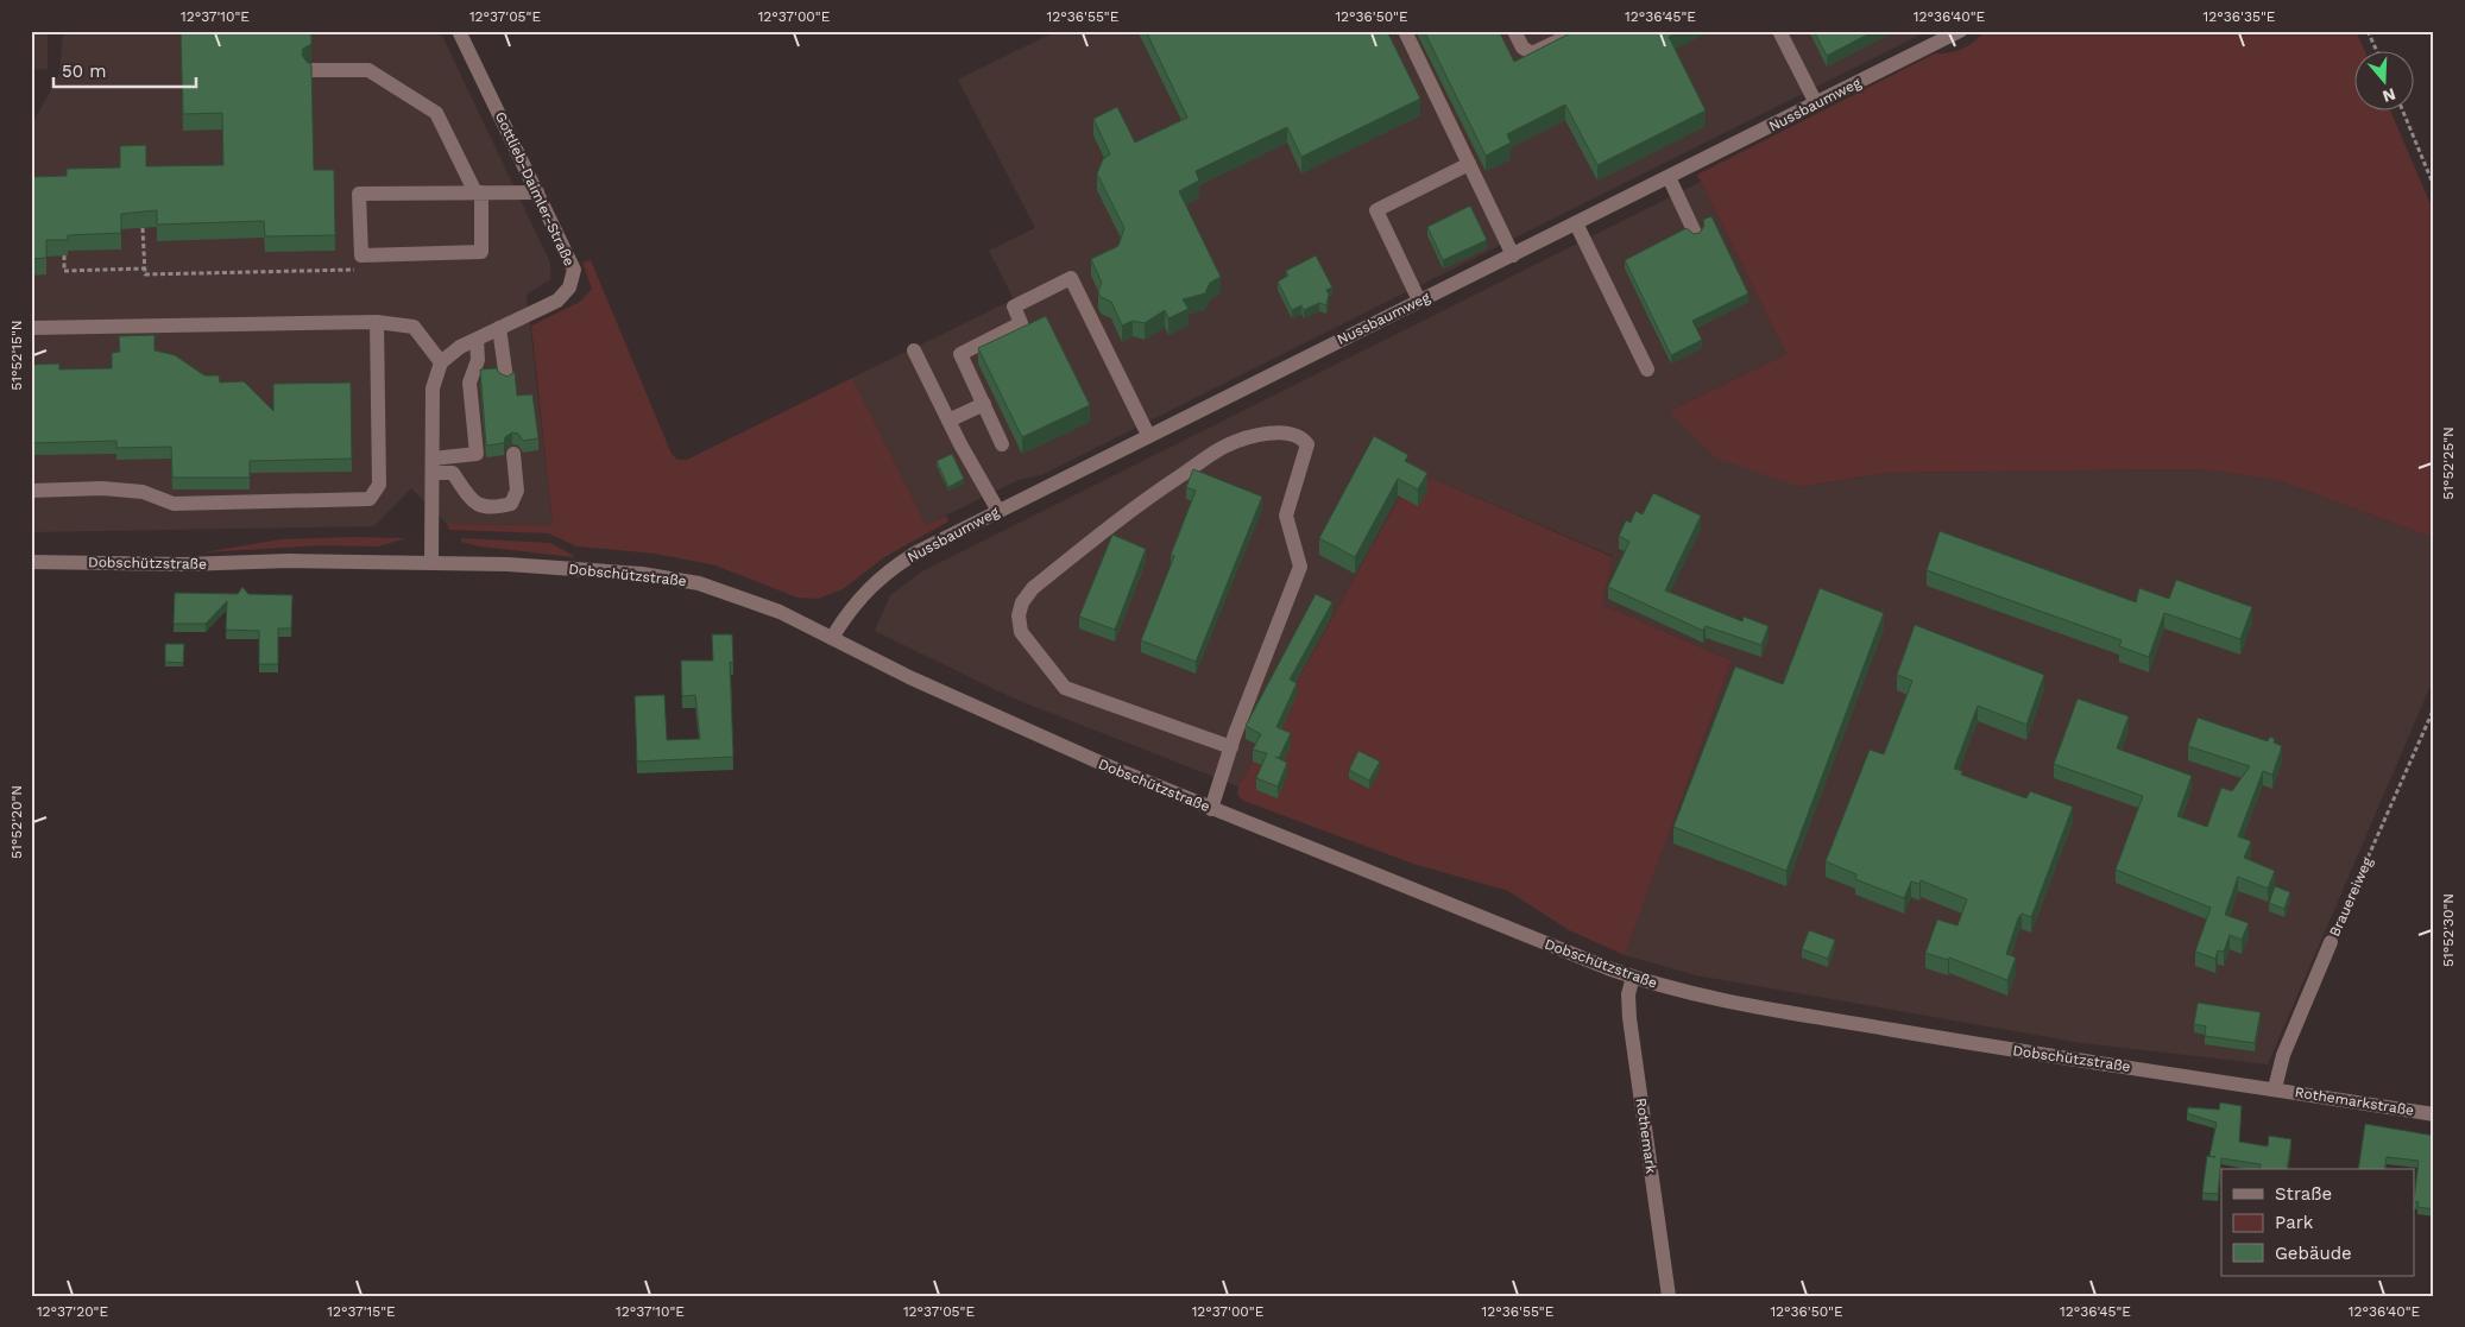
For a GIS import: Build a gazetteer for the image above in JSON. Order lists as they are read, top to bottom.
{
  "streets": {
    "street": [
      "Nussbaumweg",
      "Gottlieb-Daimler-Straße",
      "Dobschützstraße",
      "Brauereiweg",
      "Rothemarkstraße",
      "Rothemark"
    ]
  },
  "crossings": [
    ["Nussbaumweg", "Dobschützstraße"],
    ["Dobschützstraße", "Brauereiweg"],
    ["Dobschützstraße", "Rothemarkstraße"],
    ["Dobschützstraße", "Rothemark"],
    ["Brauereiweg", "Rothemarkstraße"]
  ],
  "legend": ["Straße", "Park", "Gebäude"],
  "scale_bar": "50 m",
  "north": "bottom",
  "coordinates": [
    "12°37'10\"E",
    "12°37'05\"E",
    "12°37'00\"E",
    "12°36'55\"E",
    "12°36'50\"E",
    "12°36'45\"E",
    "12°36'40\"E",
    "12°36'35\"E",
    "51°52'15\"N",
    "51°52'25\"N",
    "51°52'20\"N",
    "51°52'30\"N",
    "12°37'20\"E",
    "12°37'15\"E"
  ]
}
